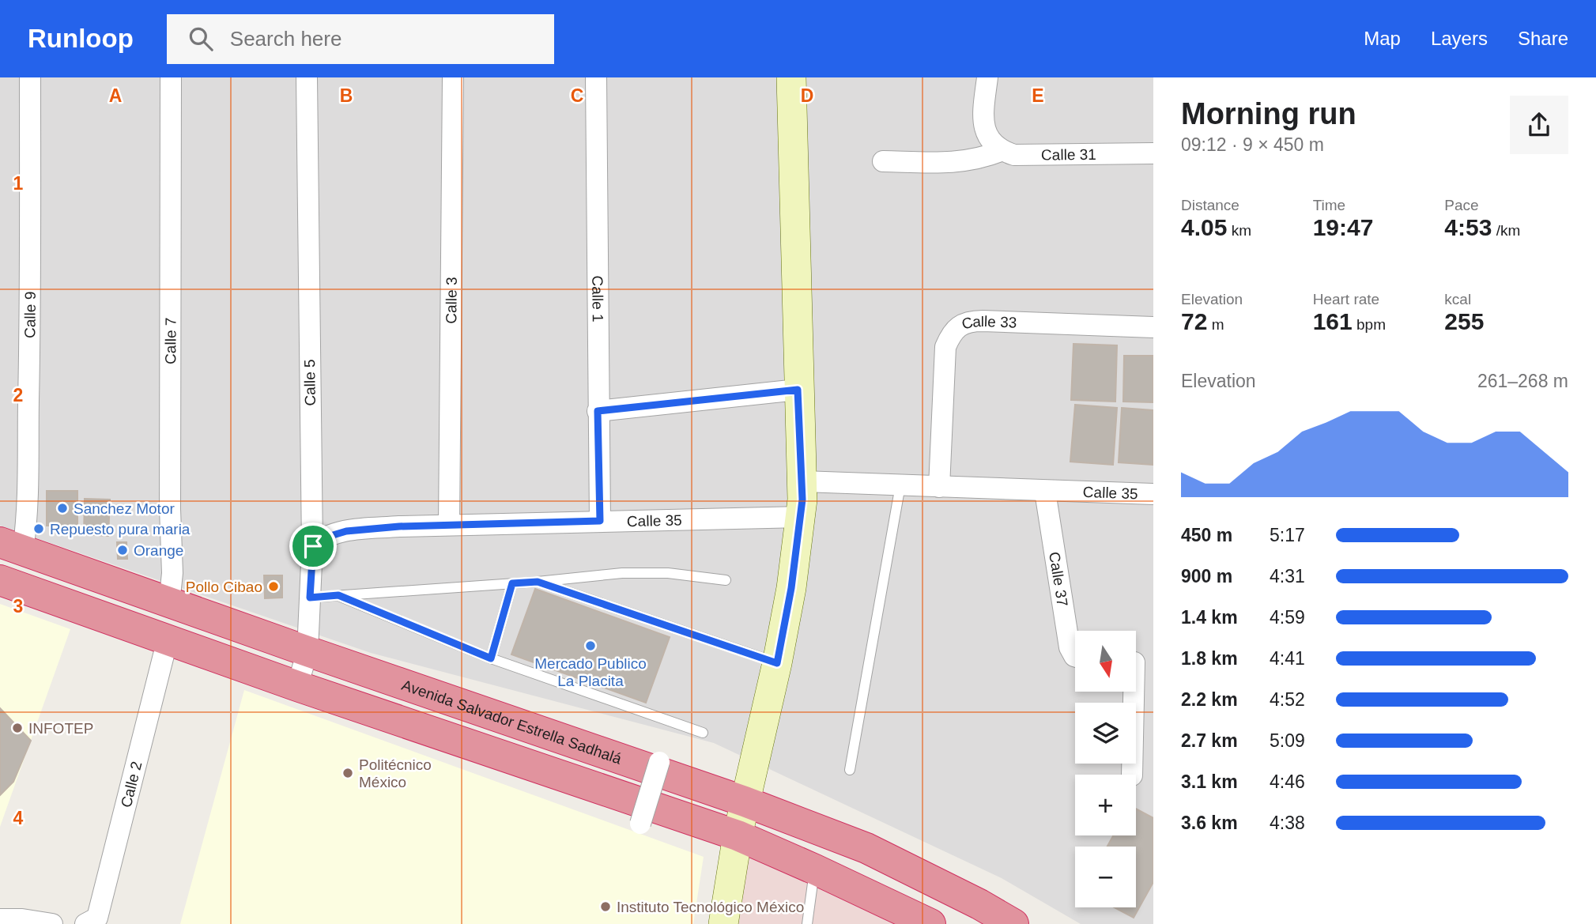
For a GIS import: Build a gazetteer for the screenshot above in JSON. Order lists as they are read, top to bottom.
{
  "streets": {
    "highway": ["Avenida Salvador Estrella Sadhalá"],
    "street": [
      "Calle 31",
      "Calle 1",
      "Calle 3",
      "Calle 9",
      "Calle 33",
      "Calle 7",
      "Calle 5",
      "Calle 35",
      "Calle 37",
      "Calle 2"
    ]
  },
  "crossings": [
    ["Calle 1", "Calle 35"],
    ["Calle 3", "Calle 35"],
    ["Calle 9", "Avenida Salvador Estrella Sadhalá"],
    ["Calle 33", "Calle 35"],
    ["Calle 7", "Avenida Salvador Estrella Sadhalá"],
    ["Calle 5", "Calle 35"],
    ["Calle 5", "Avenida Salvador Estrella Sadhalá"],
    ["Calle 35", "Calle 37"]
  ],
  "places": [
    "Sanchez Motor",
    "Repuesto pura maria",
    "Orange",
    "Pollo Cibao",
    "Mercado Publico La Placita",
    "INFOTEP",
    "Politécnico México",
    "Instituto Tecnológico México"
  ],
  "north": "bottom",
  "page": {
    "header": "Runloop",
    "search": "Search here",
    "nav": ["Map", "Layers", "Share"],
    "heading": ["Morning run", "09:12 · 9 × 450 m"],
    "stats": [
      ["Distance", "4.05 km"],
      ["Time", "19:47"],
      ["Pace", "4:53 /km"],
      ["Elevation", "72 m"],
      ["Heart rate", "161 bpm"],
      ["kcal", "255"]
    ],
    "chart": ["Elevation", "261–268 m"],
    "list": [
      {
        "name": "450 m",
        "note": "5:17"
      },
      {
        "name": "900 m",
        "note": "4:31"
      },
      {
        "name": "1.4 km",
        "note": "4:59"
      },
      {
        "name": "1.8 km",
        "note": "4:41"
      },
      {
        "name": "2.2 km",
        "note": "4:52"
      },
      {
        "name": "2.7 km",
        "note": "5:09"
      },
      {
        "name": "3.1 km",
        "note": "4:46"
      },
      {
        "name": "3.6 km",
        "note": "4:38"
      }
    ],
    "map_buttons": ["+", "−"]
  },
  "grid": {
    "columns": [
      "A",
      "B",
      "C",
      "D",
      "E"
    ],
    "rows": [
      "1",
      "2",
      "3",
      "4"
    ]
  }
}
